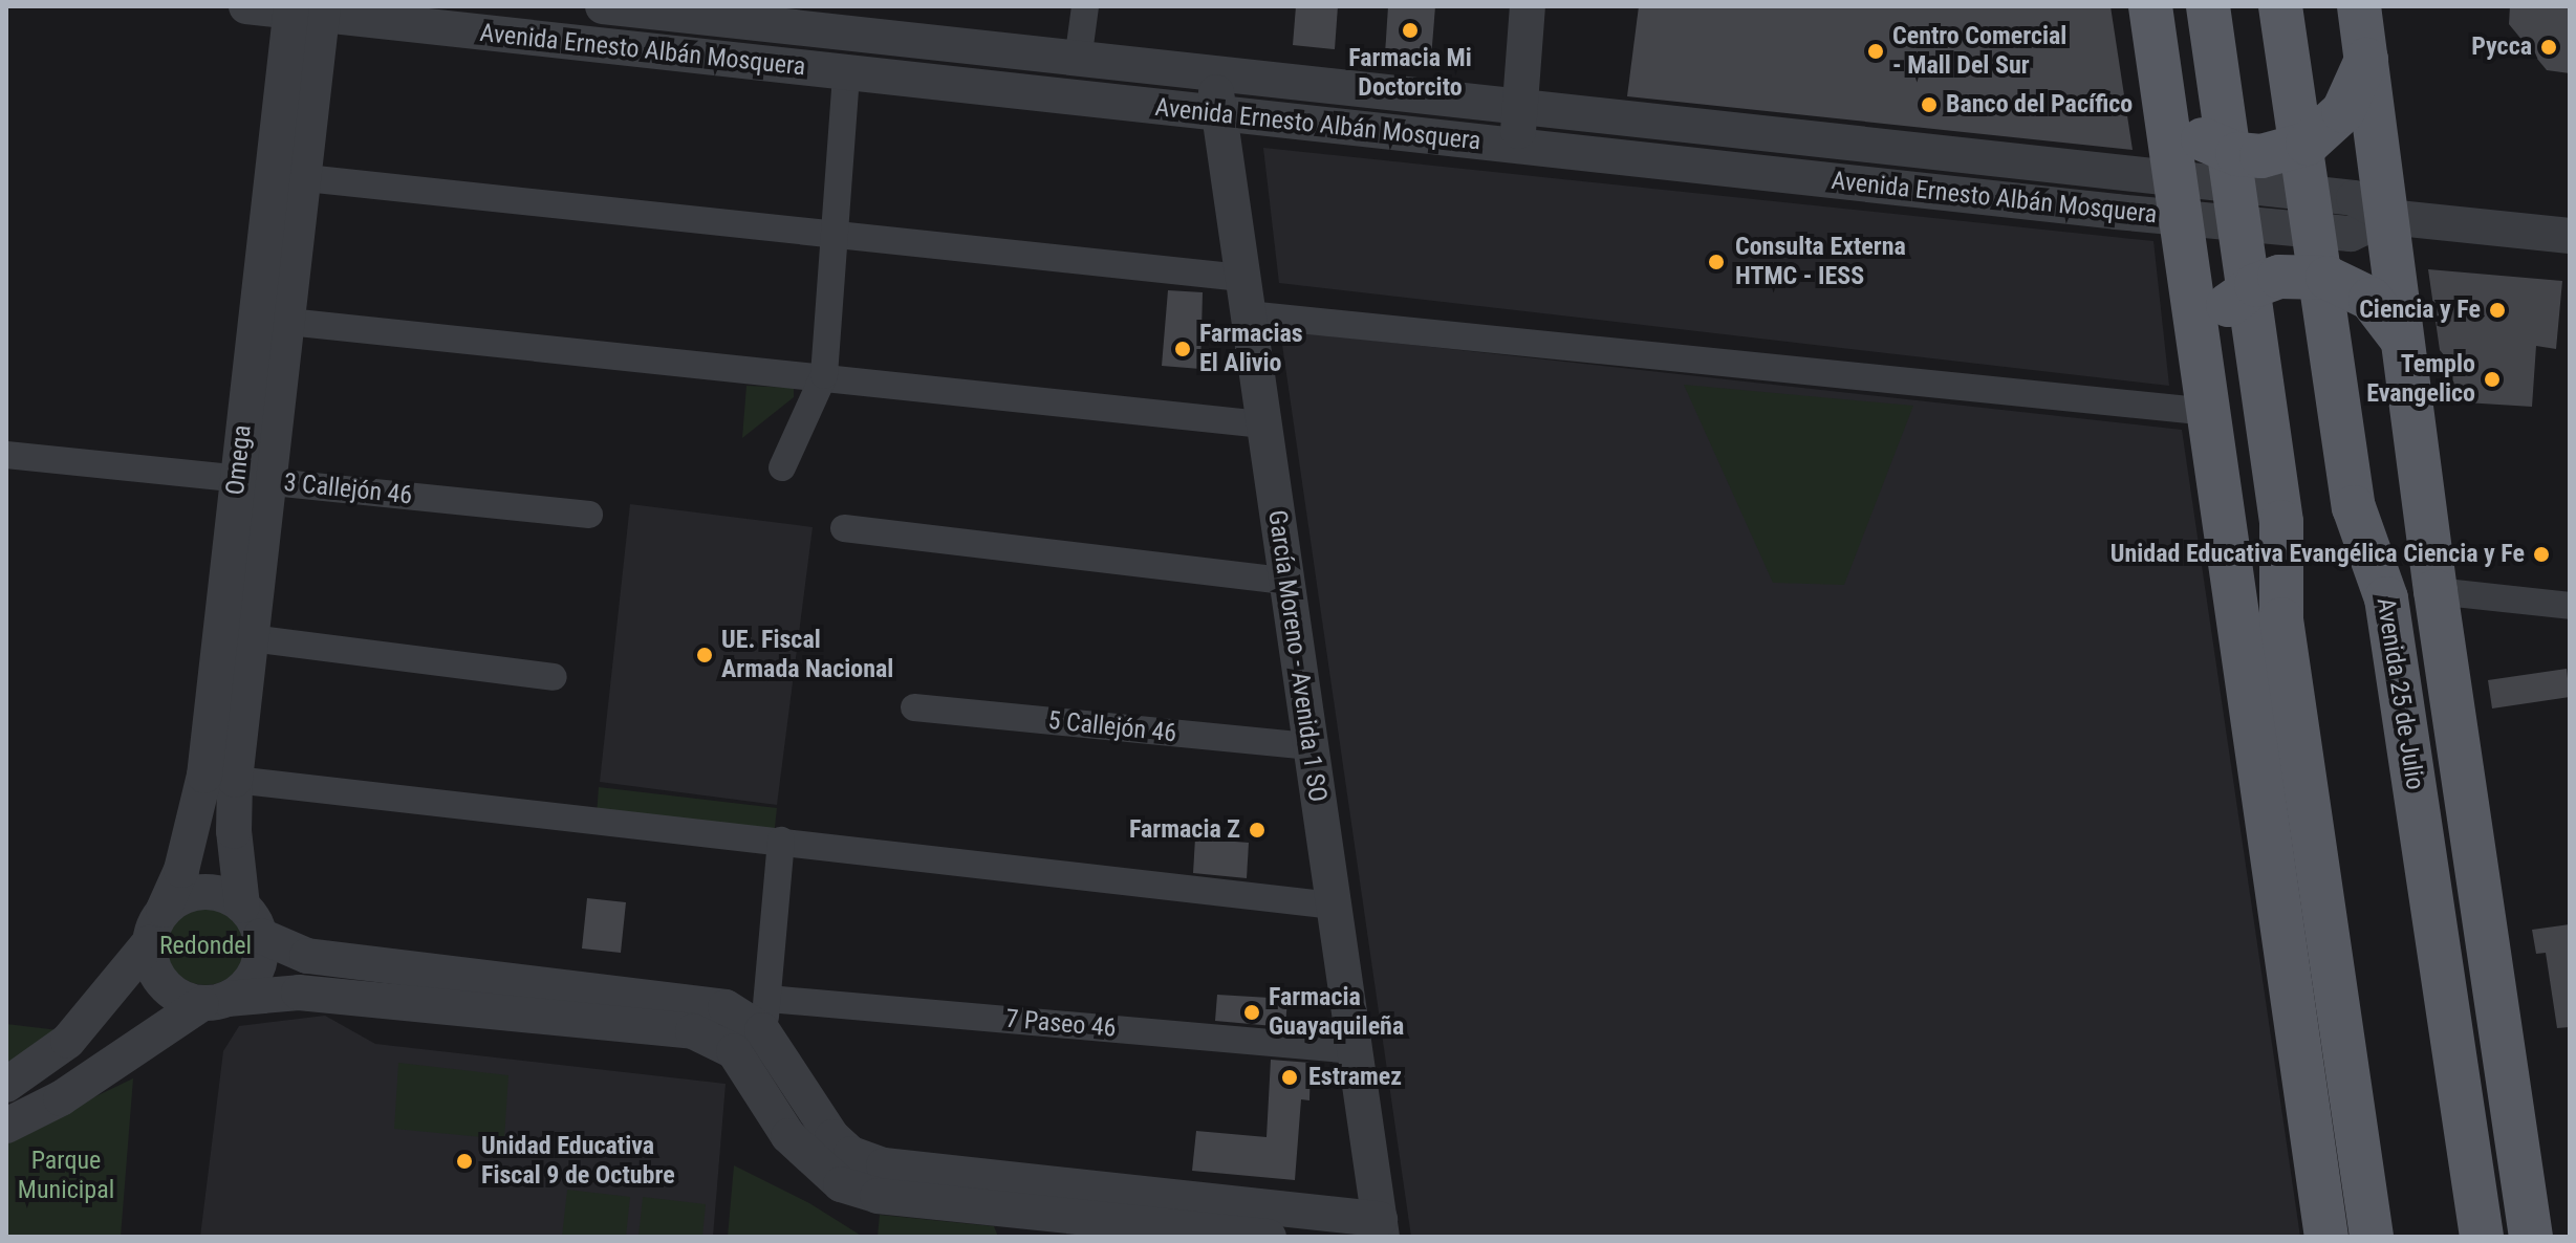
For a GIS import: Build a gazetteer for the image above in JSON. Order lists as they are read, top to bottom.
{
  "streets": {
    "main road": ["Avenida 25 de Julio"],
    "street": [
      "Avenida Ernesto Albán Mosquera",
      "Omega",
      "3 Callejón 46",
      "García Moreno - Avenida 1 SO",
      "5 Callejón 46",
      "7 Paseo 46"
    ]
  },
  "crossings": [
    ["Avenida Ernesto Albán Mosquera", "Omega"],
    ["Avenida Ernesto Albán Mosquera", "García Moreno - Avenida 1 SO"],
    ["Avenida Ernesto Albán Mosquera", "Avenida 25 de Julio"],
    ["Omega", "3 Callejón 46"],
    ["García Moreno - Avenida 1 SO", "5 Callejón 46"],
    ["García Moreno - Avenida 1 SO", "7 Paseo 46"]
  ],
  "parks": ["Redondel", "Parque Municipal"],
  "places": [
    "Farmacia Mi Doctorcito",
    "Pycca",
    "Centro Comercial - Mall Del Sur",
    "Banco del Pacífico",
    "Consulta Externa HTMC - IESS",
    "Ciencia y Fe",
    "Farmacias El Alivio",
    "Templo Evangelico",
    "Unidad Educativa Evangélica Ciencia y Fe",
    "UE. Fiscal Armada Nacional",
    "Farmacia Z",
    "Farmacia Guayaquileña",
    "Estramez",
    "Unidad Educativa Fiscal 9 de Octubre"
  ]
}
